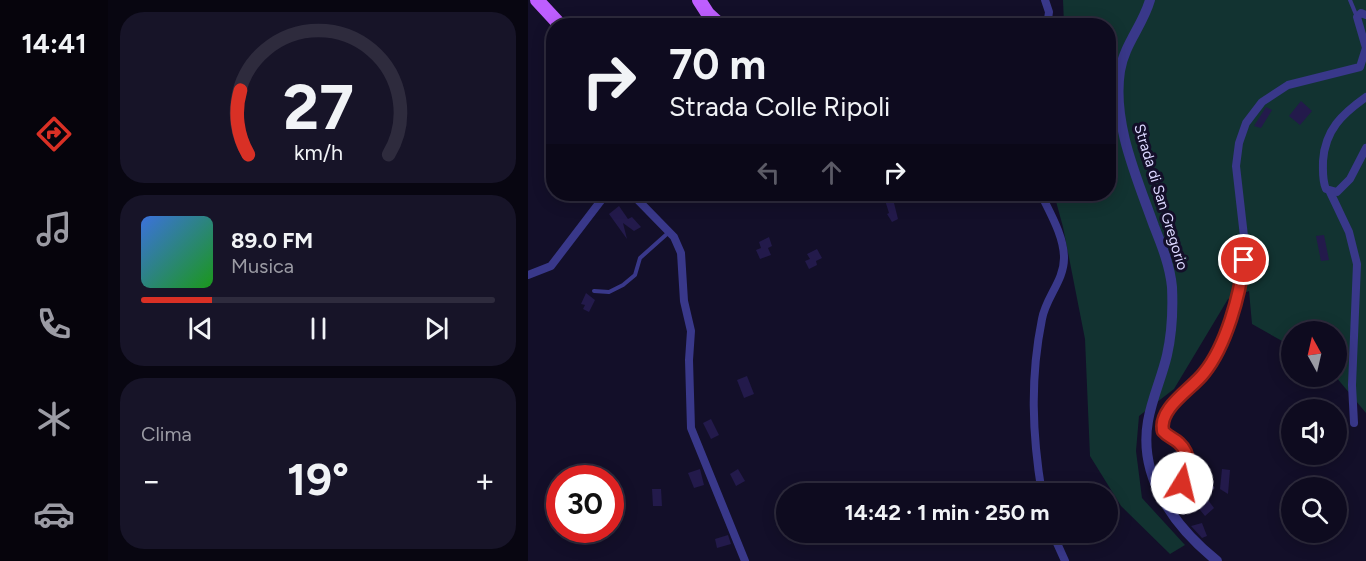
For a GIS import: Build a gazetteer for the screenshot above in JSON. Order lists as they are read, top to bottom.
{
  "streets": {
    "street": ["Strada di San Gregorio"]
  },
  "north": "top",
  "page": {
    "tabs": "14:41",
    "turn": ["70 m", "Strada Colle Ripoli"],
    "song": ["89.0 FM", "Musica"],
    "tile": "Clima",
    "heat": ["−", "19°", "+"],
    "limit": "30",
    "trip": "14:42 · 1 min · 250 m",
    "gauge": ["27", "km/h"]
  }
}
